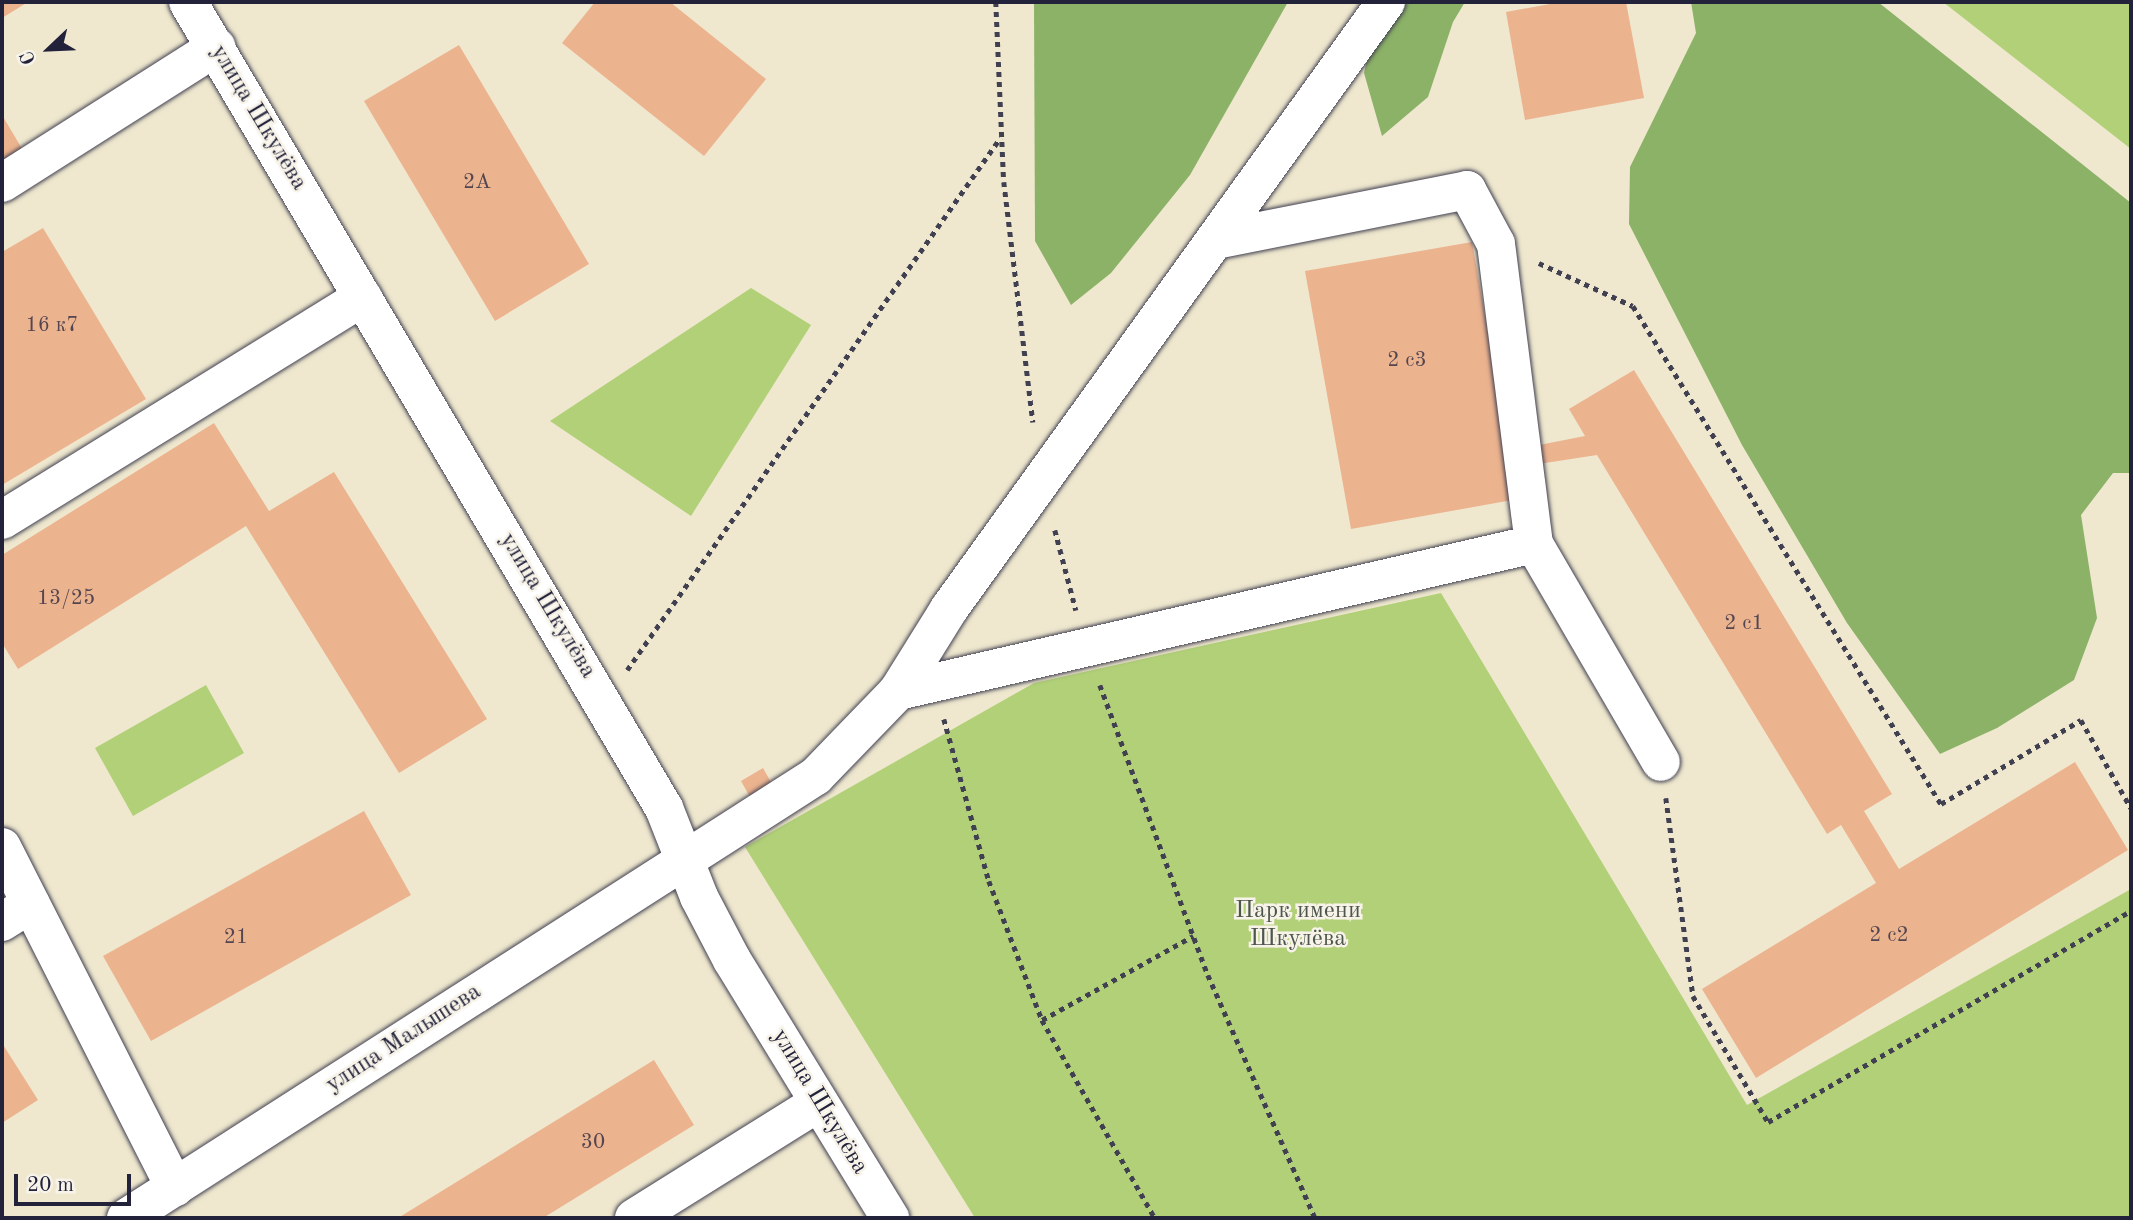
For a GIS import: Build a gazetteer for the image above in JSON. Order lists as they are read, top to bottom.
{
  "streets": {
    "street": ["улица Шкулёва", "улица Малышева"]
  },
  "crossings": [
    ["улица Шкулёва", "улица Малышева"]
  ],
  "parks": ["Парк имени Шкулёва"],
  "house_numbers": [
    "2А",
    "16 к7",
    "2 с3",
    "13/25",
    "2 с1",
    "2 с2",
    "21",
    "30"
  ],
  "scale_bar": "20 m",
  "north": "bottom left"
}
